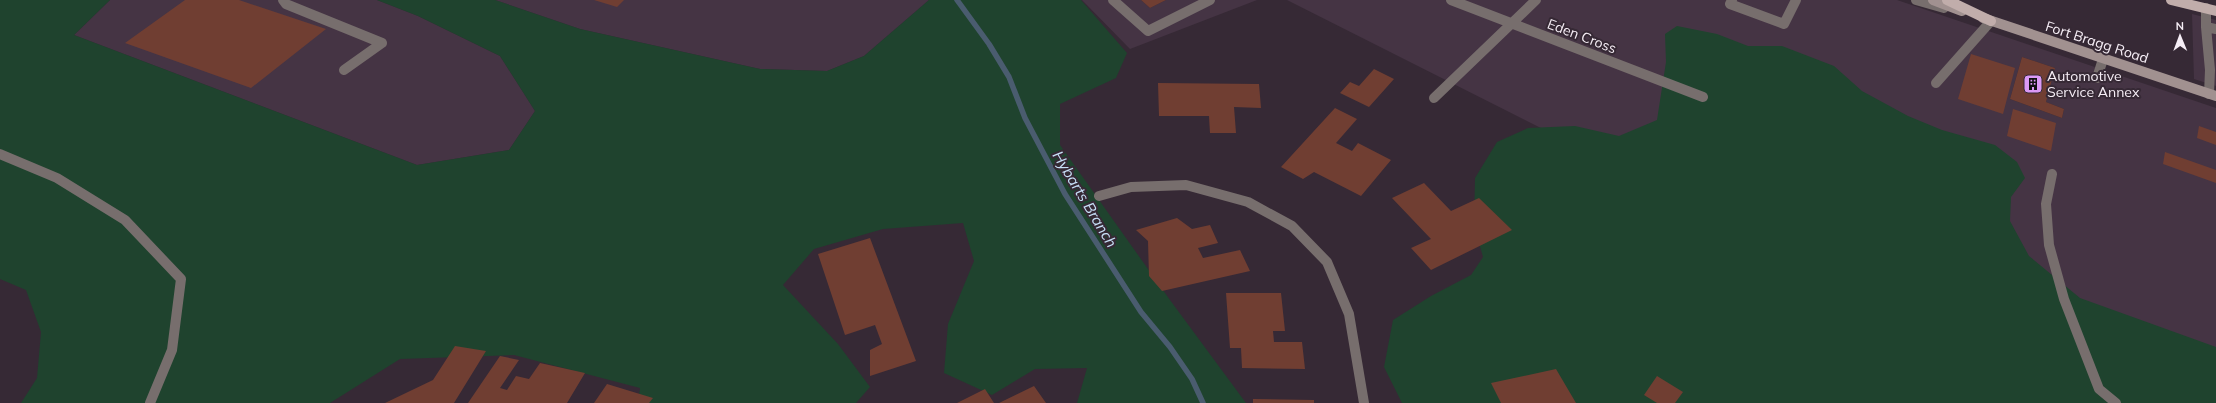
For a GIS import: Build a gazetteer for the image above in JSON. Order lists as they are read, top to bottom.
{
  "streets": {
    "main road": ["Fort Bragg Road"],
    "street": ["Eden Cross"]
  },
  "water": ["Hybarts Branch"],
  "places": {
    "building": ["Automotive Service Annex"]
  },
  "north": "top"
}
